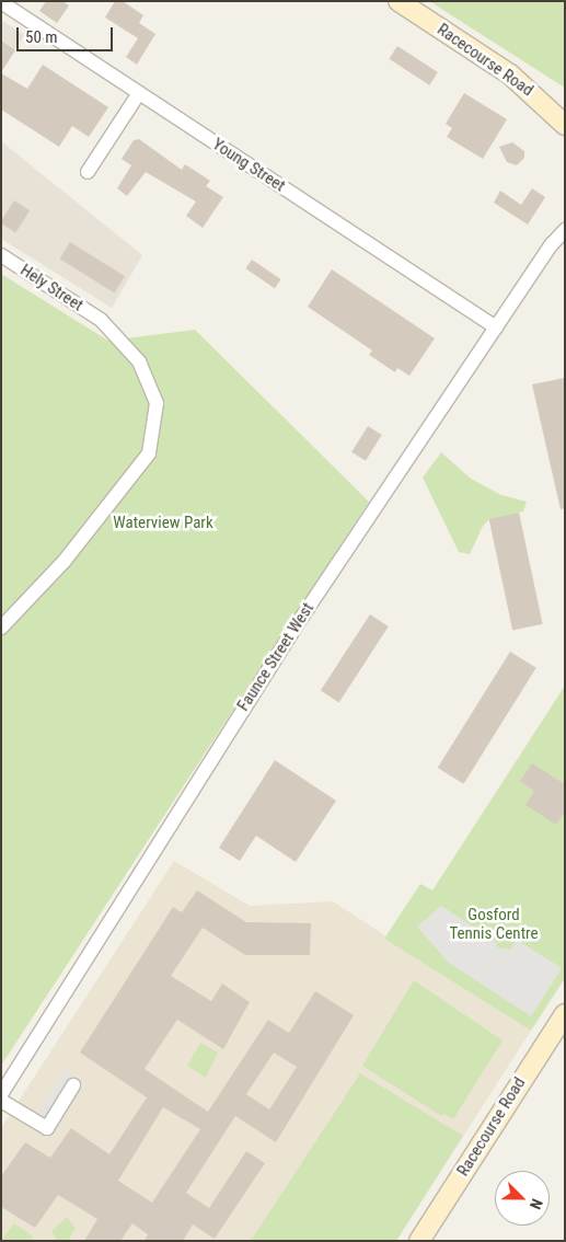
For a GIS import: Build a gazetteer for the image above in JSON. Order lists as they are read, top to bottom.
{
  "streets": {
    "main road": ["Racecourse Road"],
    "street": ["Young Street", "Hely Street", "Faunce Street West"]
  },
  "crossings": [
    ["Young Street", "Faunce Street West"]
  ],
  "parks": ["Waterview Park", "Gosford Tennis Centre"],
  "scale_bar": "50 m",
  "north": "bottom right"
}
